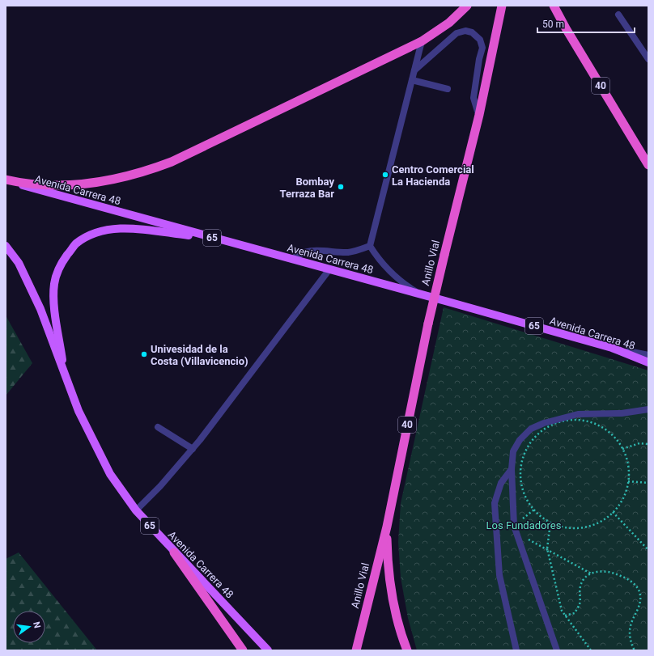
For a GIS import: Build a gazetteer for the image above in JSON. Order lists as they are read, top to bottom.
{
  "streets": {
    "highway": ["40", "Anillo Vial"],
    "main road": ["Avenida Carrera 48", "65"]
  },
  "parks": ["Los Fundadores"],
  "places": ["Centro Comercial La Hacienda", "Bombay Terraza Bar", "Univesidad de la Costa (Villavicencio)"],
  "scale_bar": "50 m",
  "north": "right"
}
